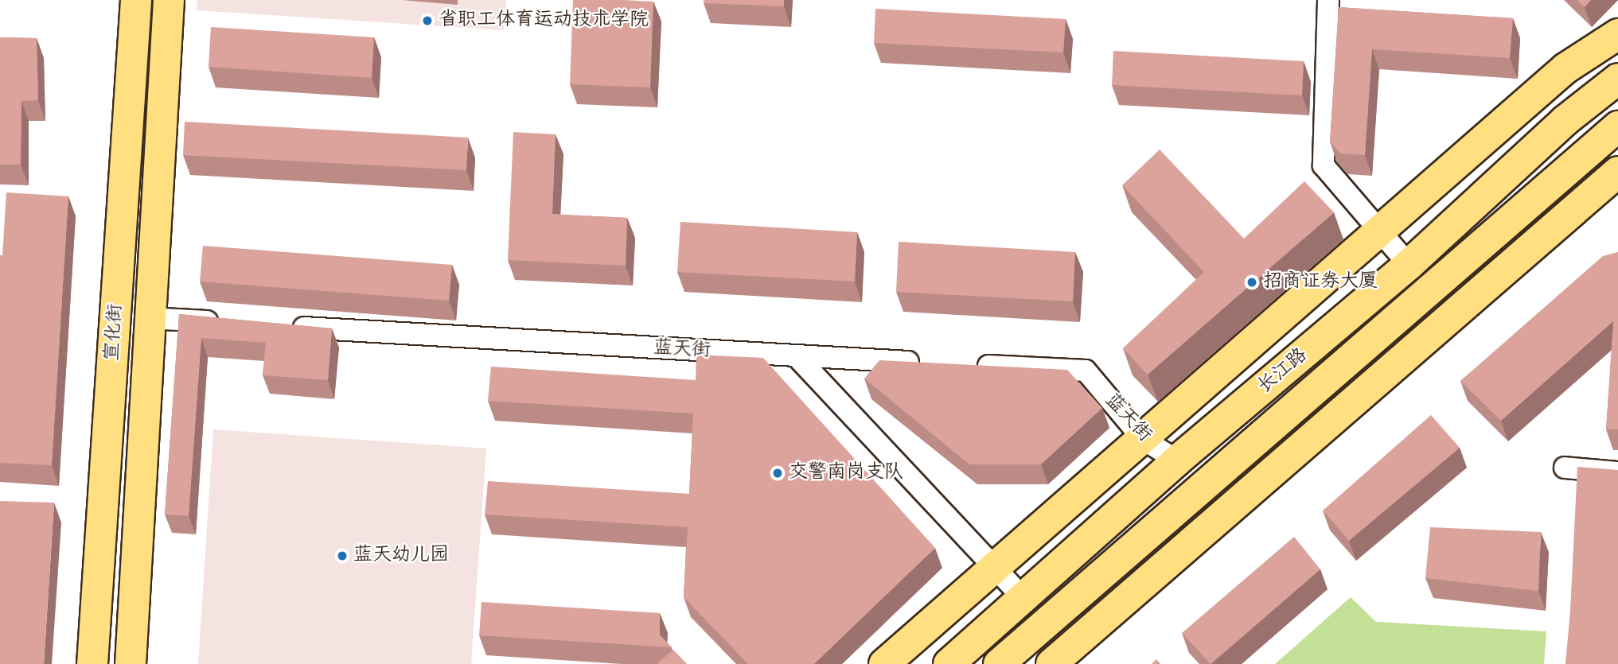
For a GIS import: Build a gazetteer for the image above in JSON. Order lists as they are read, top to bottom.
{
  "streets": {
    "main road": ["宣化街", "长江路"],
    "street": ["蓝天街"]
  },
  "crossings": [
    ["蓝天街", "长江路"]
  ],
  "places": [
    "省职工体育运动技术学院",
    "招商证券大厦",
    "交警南岗支队",
    "蓝天幼儿园"
  ]
}
